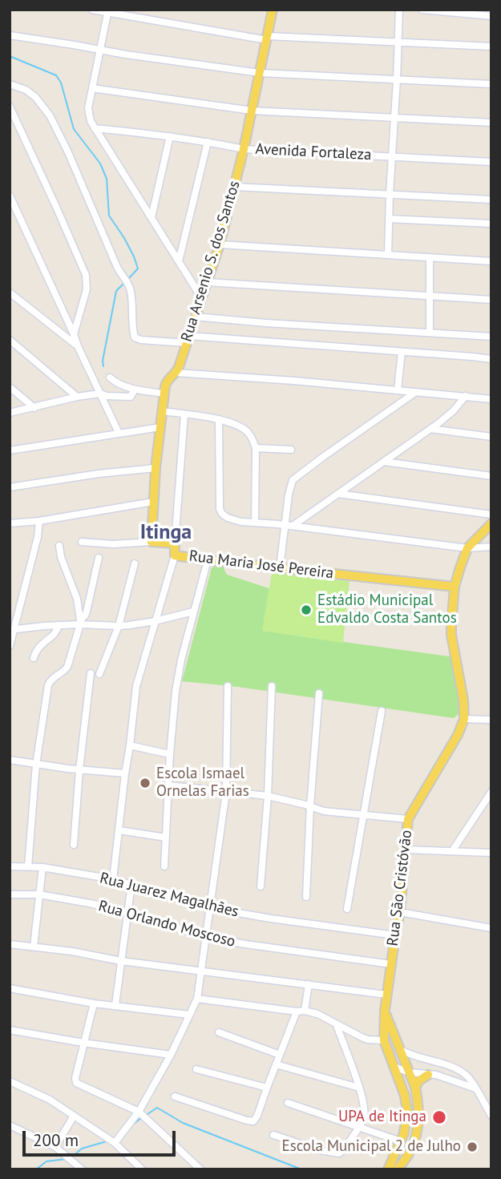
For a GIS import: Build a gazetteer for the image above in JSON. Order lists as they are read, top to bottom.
{
  "streets": {
    "main road": [
      "Avenida Fortaleza",
      "Rua Arsenio S. dos Santos",
      "Rua Maria José Pereira",
      "Rua São Cristóvão"
    ],
    "street": ["Rua Juarez Magalhães", "Rua Orlando Moscoso"]
  },
  "crossings": [
    ["Avenida Fortaleza", "Rua Arsenio S. dos Santos"],
    ["Rua São Cristóvão", "Rua Juarez Magalhães"],
    ["Rua São Cristóvão", "Rua Orlando Moscoso"]
  ],
  "districts": ["Itinga"],
  "places": [
    "Estádio Municipal Edvaldo Costa Santos",
    "Escola Ismael Ornelas Farias",
    "UPA de Itinga",
    "Escola Municipal 2 de Julho"
  ],
  "scale_bar": "200 m"
}
